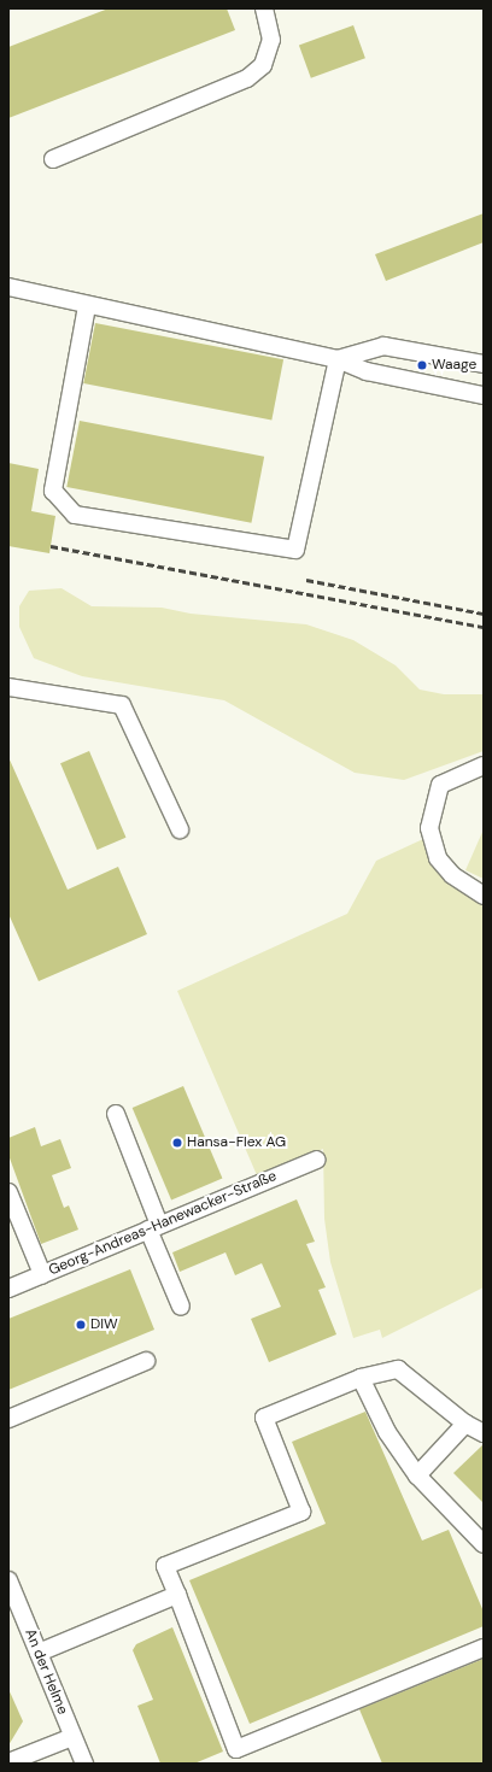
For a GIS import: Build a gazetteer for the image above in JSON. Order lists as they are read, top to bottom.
{
  "streets": {
    "street": ["Georg-Andreas-Hanewacker-Straße", "An der Helme"]
  },
  "places": ["Waage", "Hansa-Flex AG", "DIW"]
}
